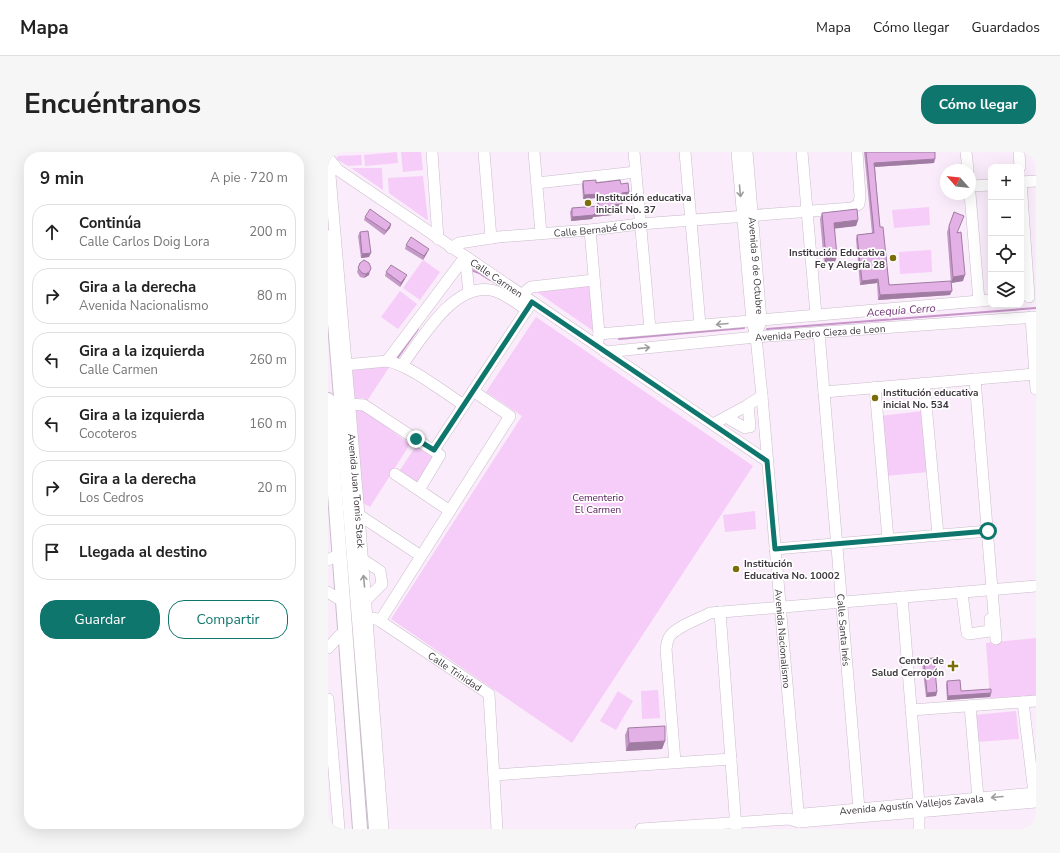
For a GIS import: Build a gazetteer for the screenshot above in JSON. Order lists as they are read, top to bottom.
{
  "streets": {
    "main road": ["Avenida Juan Tomis Stack"],
    "street": [
      "Calle Bernabé Cobos",
      "Avenida 9 de Octubre",
      "Calle Carmen",
      "Avenida Pedro Cieza de Leon",
      "Calle Santa Inés",
      "Avenida Nacionalismo",
      "Calle Trinidad",
      "Avenida Agustín Vallejos Zavala"
    ]
  },
  "crossings": [
    ["Calle Bernabé Cobos", "Avenida 9 de Octubre"],
    ["Calle Bernabé Cobos", "Calle Carmen"],
    ["Avenida 9 de Octubre", "Avenida Pedro Cieza de Leon"],
    ["Avenida 9 de Octubre", "Avenida Nacionalismo"],
    ["Calle Carmen", "Avenida Pedro Cieza de Leon"],
    ["Calle Carmen", "Avenida Juan Tomis Stack"],
    ["Calle Carmen", "Avenida Nacionalismo"],
    ["Avenida Pedro Cieza de Leon", "Calle Santa Inés"],
    ["Avenida Pedro Cieza de Leon", "Avenida Nacionalismo"],
    ["Avenida Juan Tomis Stack", "Calle Trinidad"],
    ["Calle Santa Inés", "Avenida Agustín Vallejos Zavala"],
    ["Avenida Nacionalismo", "Avenida Agustín Vallejos Zavala"]
  ],
  "water": ["Acequia Cerro"],
  "parks": ["Cementerio El Carmen"],
  "places": {
    "other": [
      "Institución educativa inicial No. 37",
      "Institución Educativa Fe y Alegría 28",
      "Institución educativa inicial No. 534",
      "Institución Educativa No. 10002"
    ],
    "health": ["Centro de Salud Cerropón"]
  },
  "north": "top left",
  "page": {
    "header": "Mapa",
    "nav": ["Mapa", "Cómo llegar", "Guardados"],
    "title": "Encuéntranos",
    "buttons": [
      "Cómo llegar",
      ["Guardar", "Compartir"]
    ],
    "heading": ["9 min", "A pie · 720 m"],
    "map_buttons": ["+", "−"],
    "list": [
      ["Continúa", "Calle Carlos Doig Lora", "200 m"],
      ["Gira a la derecha", "Avenida Nacionalismo", "80 m"],
      ["Gira a la izquierda", "Calle Carmen", "260 m"],
      ["Gira a la izquierda", "Cocoteros", "160 m"],
      ["Gira a la derecha", "Los Cedros", "20 m"],
      "Llegada al destino"
    ]
  }
}
